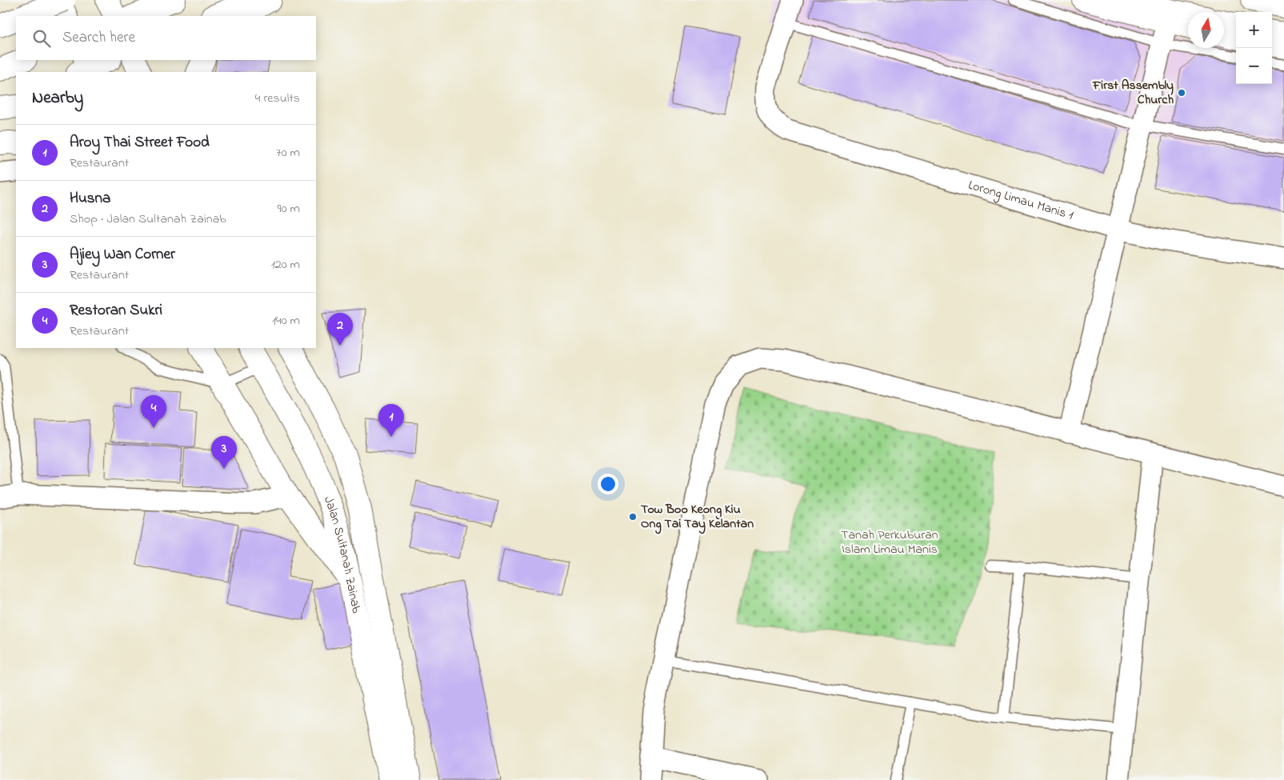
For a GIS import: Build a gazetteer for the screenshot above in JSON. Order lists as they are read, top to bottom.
{
  "streets": {
    "main road": ["Jalan Sultanah Zainab"],
    "street": ["Lorong Limau Manis 1"]
  },
  "parks": ["Tanah Perkuburan Islam Limau Manis"],
  "places": ["First Assembly Church", "Tow Boo Keong Kiu Ong Tai Tay Kelantan"],
  "north": "top",
  "page": {
    "map_buttons": ["+", "−"],
    "search": "Search here",
    "heading": ["Nearby", "4 results"],
    "list": [
      {
        "mark": "1",
        "name": "Aroy Thai Street Food",
        "note": "Restaurant",
        "value": "70 m"
      },
      {
        "mark": "2",
        "name": "Husna",
        "note": "Shop · Jalan Sultanah Zainab",
        "value": "90 m"
      },
      {
        "mark": "3",
        "name": "Ajiey Wan Corner",
        "note": "Restaurant",
        "value": "120 m"
      },
      {
        "mark": "4",
        "name": "Restoran Sukri",
        "note": "Restaurant",
        "value": "140 m"
      }
    ],
    "pins": [
      "2",
      "4",
      "1",
      "3"
    ]
  }
}
